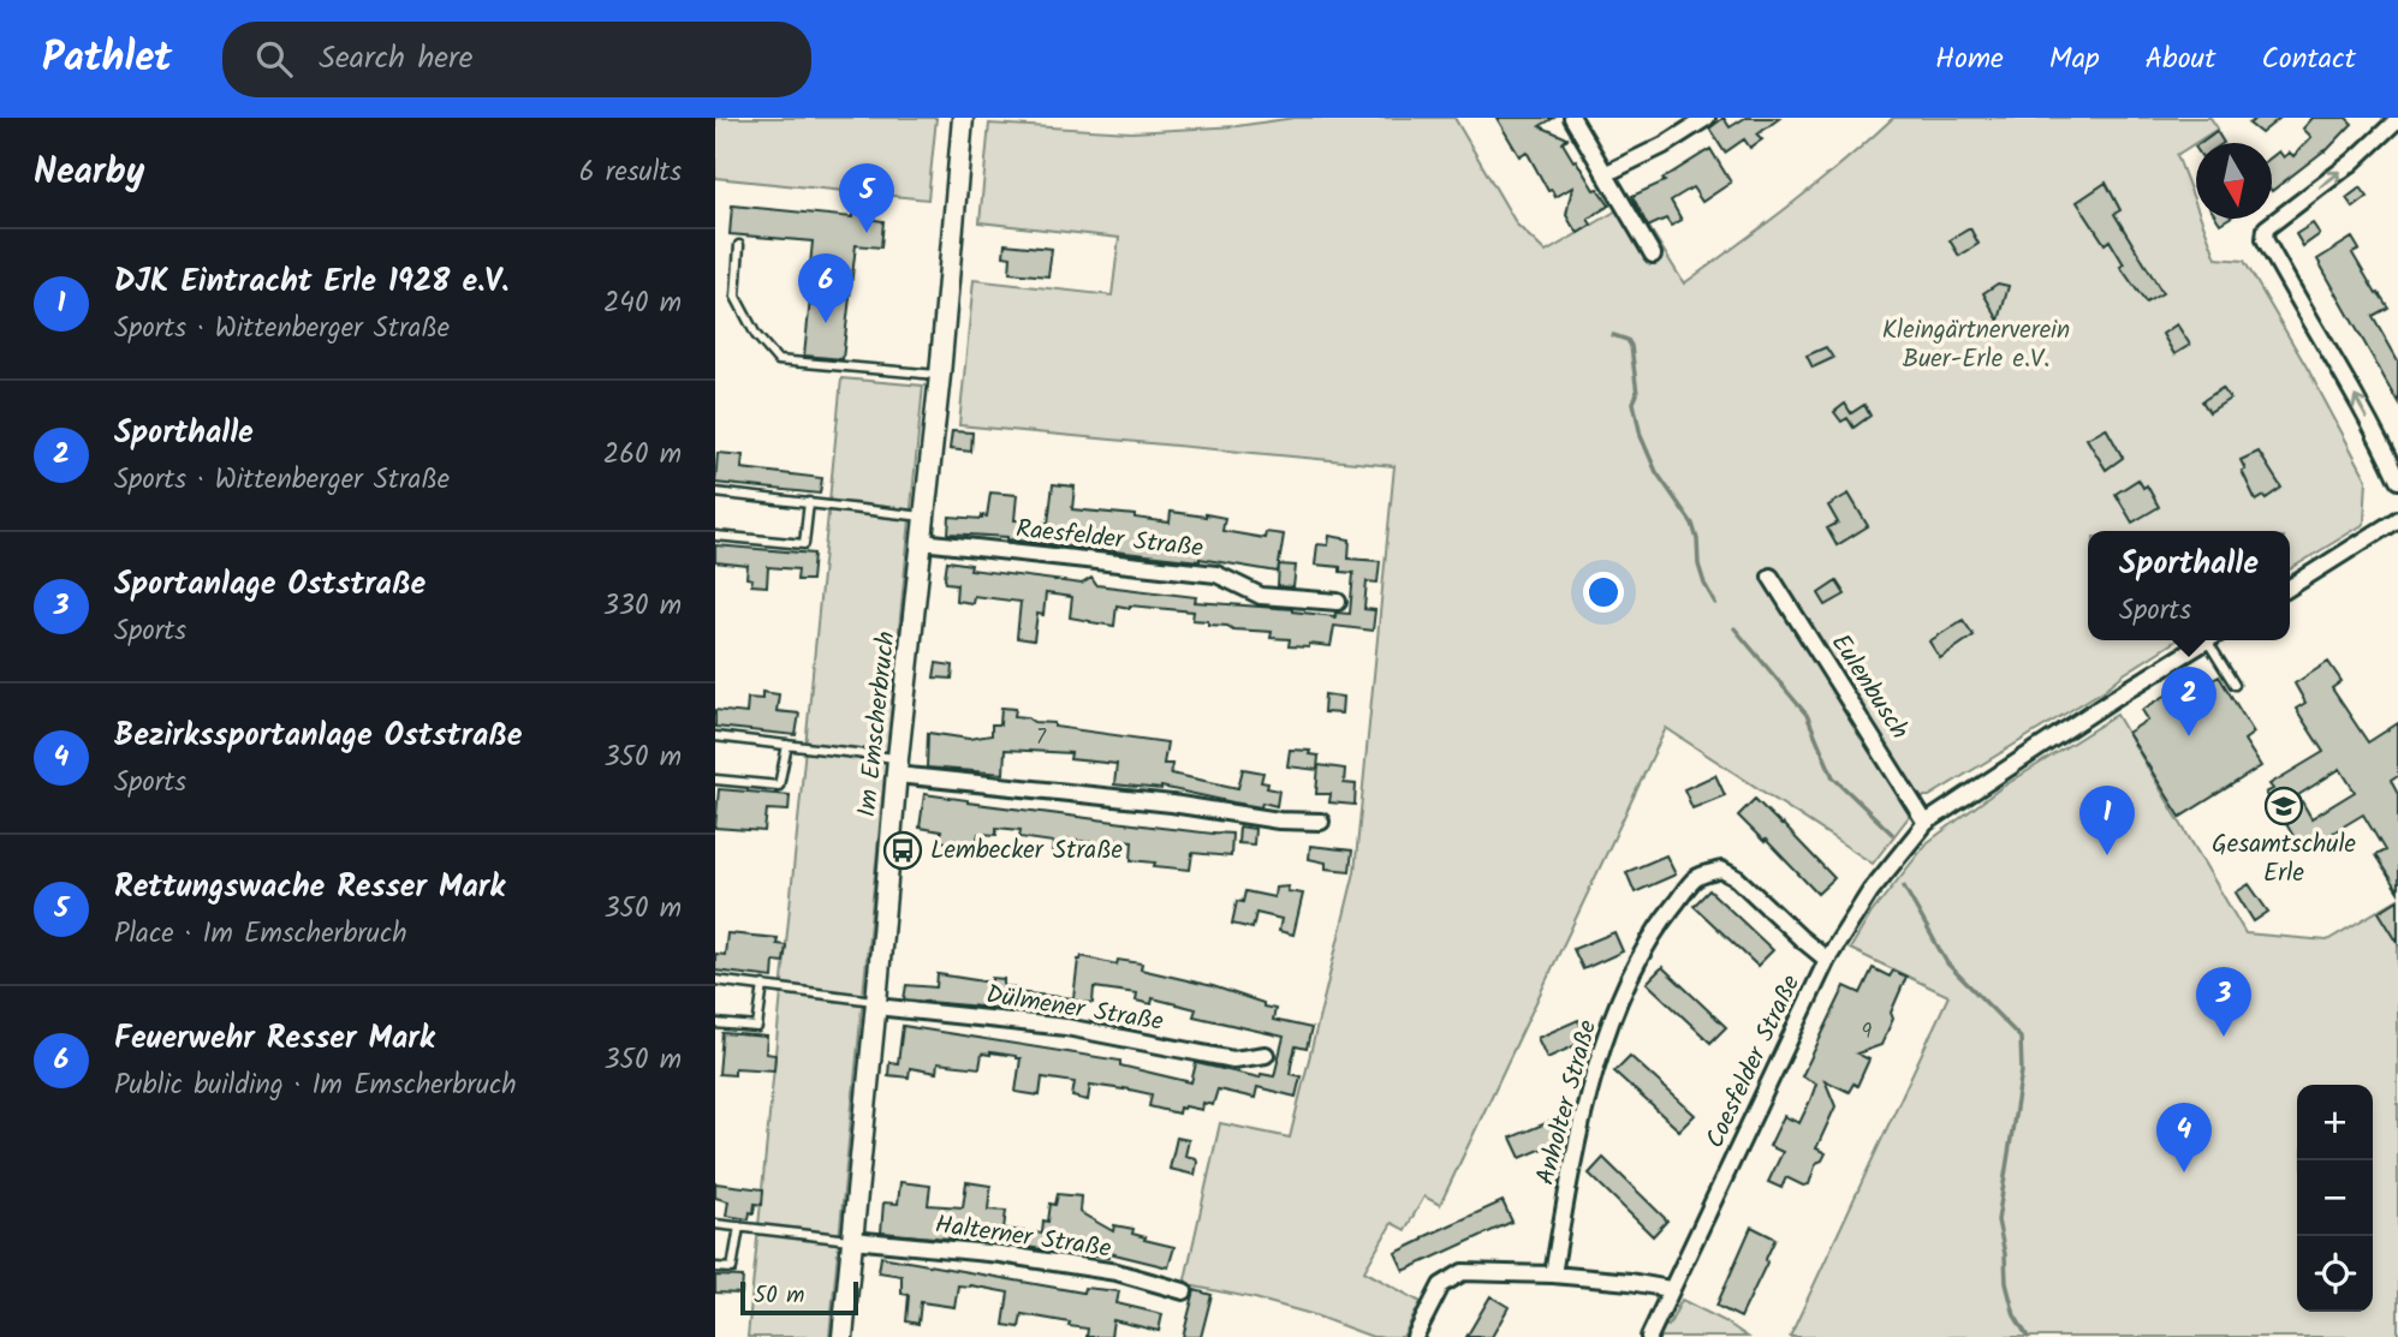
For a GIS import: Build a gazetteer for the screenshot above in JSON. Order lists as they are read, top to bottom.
{
  "streets": {
    "street": [
      "Raesfelder Straße",
      "Eulenbusch",
      "Im Emscherbruch",
      "Dülmener Straße",
      "Coesfelder Straße",
      "Anholter Straße",
      "Halterner Straße"
    ]
  },
  "crossings": [
    ["Raesfelder Straße", "Im Emscherbruch"],
    ["Eulenbusch", "Coesfelder Straße"],
    ["Im Emscherbruch", "Dülmener Straße"],
    ["Im Emscherbruch", "Halterner Straße"],
    ["Coesfelder Straße", "Anholter Straße"]
  ],
  "parks": ["Kleingärtnerverein Buer-Erle e.V."],
  "places": {
    "school or university": ["Gesamtschule Erle"],
    "bus stop": ["Lembecker Straße"]
  },
  "house_numbers": ["7", "9"],
  "scale_bar": "50 m",
  "north": "bottom",
  "page": {
    "header": "Pathlet",
    "search": "Search here",
    "nav": [
      "Home",
      "Map",
      "About",
      "Contact"
    ],
    "heading": ["Nearby", "6 results"],
    "pins": [
      "5",
      "6",
      "2",
      "1",
      "3",
      "4"
    ],
    "list": [
      {
        "mark": "1",
        "name": "DJK Eintracht Erle 1928 e.V.",
        "note": "Sports · Wittenberger Straße",
        "value": "240 m"
      },
      {
        "mark": "2",
        "name": "Sporthalle",
        "note": "Sports · Wittenberger Straße",
        "value": "260 m"
      },
      {
        "mark": "3",
        "name": "Sportanlage Oststraße",
        "note": "Sports",
        "value": "330 m"
      },
      {
        "mark": "4",
        "name": "Bezirkssportanlage Oststraße",
        "note": "Sports",
        "value": "350 m"
      },
      {
        "mark": "5",
        "name": "Rettungswache Resser Mark",
        "note": "Place · Im Emscherbruch",
        "value": "350 m"
      },
      {
        "mark": "6",
        "name": "Feuerwehr Resser Mark",
        "note": "Public building · Im Emscherbruch",
        "value": "350 m"
      }
    ],
    "popup": ["Sporthalle", "Sports"],
    "map_buttons": ["+", "−"],
    "scale": "50 m"
  }
}
